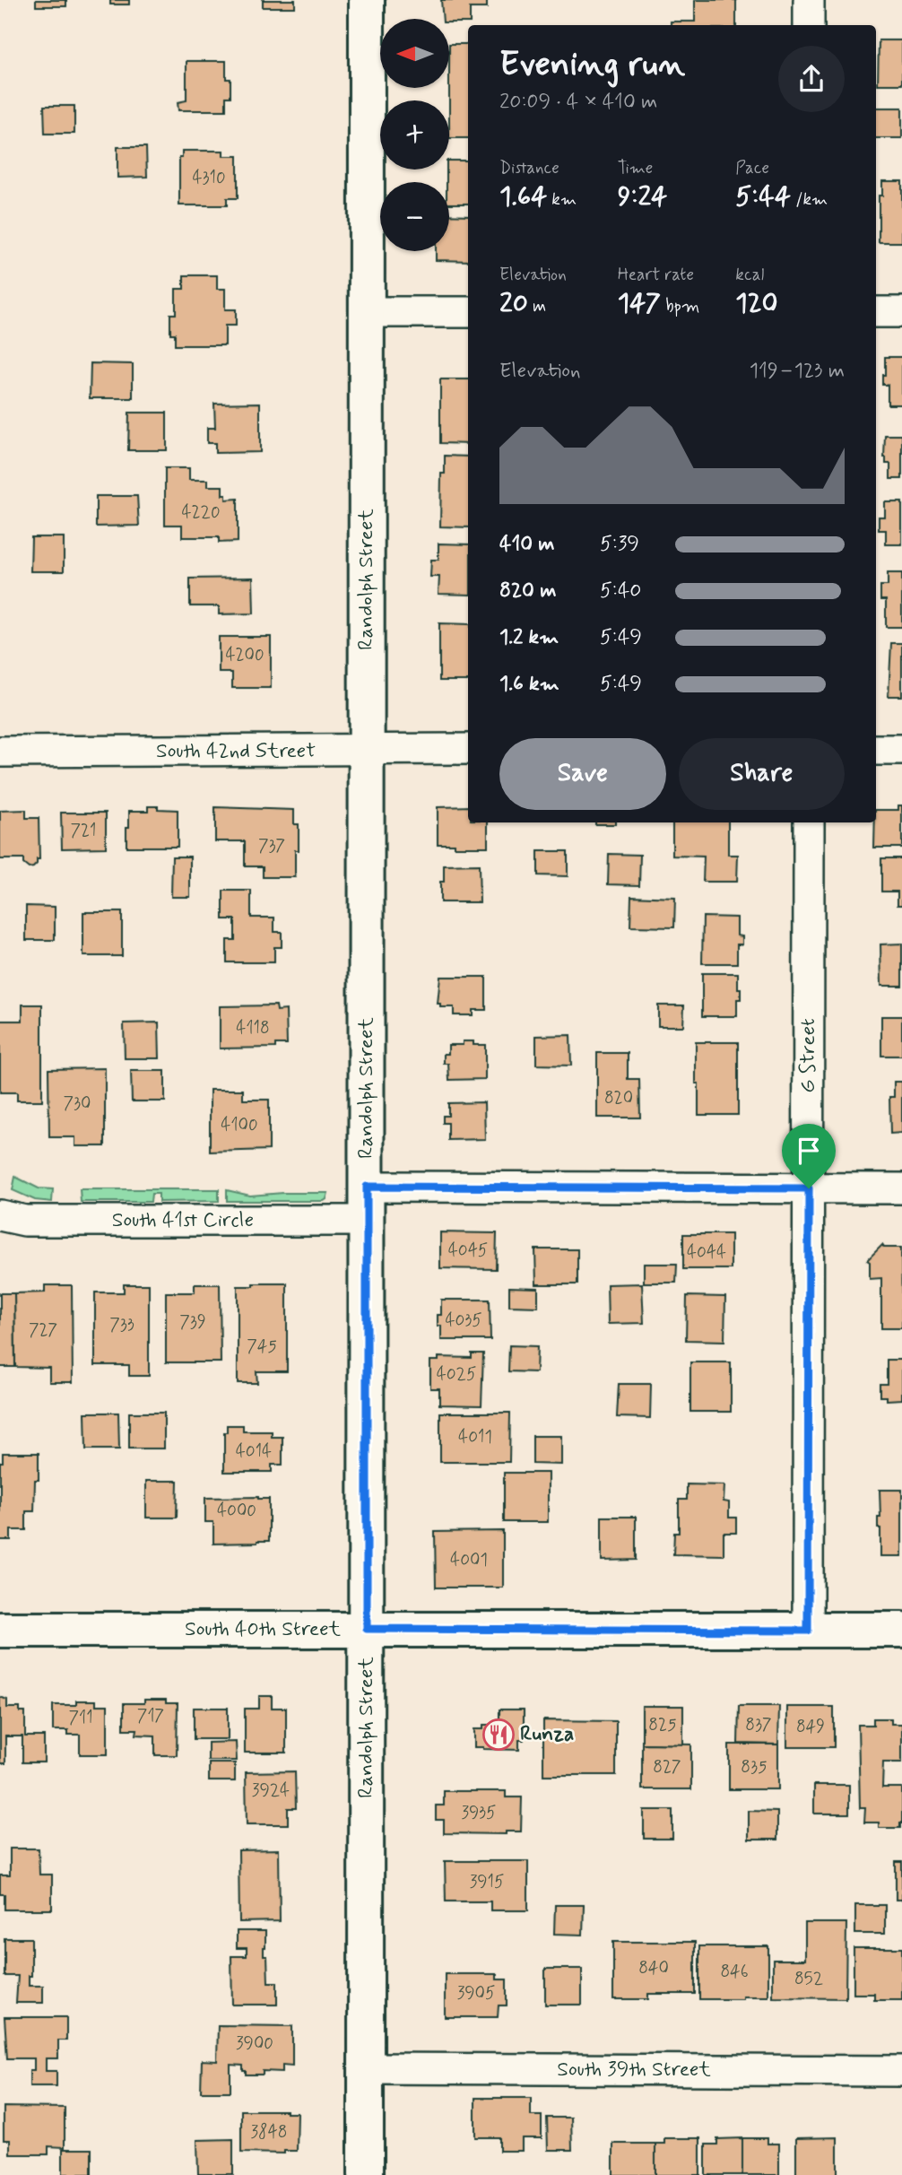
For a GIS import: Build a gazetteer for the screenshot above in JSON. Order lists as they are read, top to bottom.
{
  "streets": {
    "main road": ["Randolph Street", "South 40th Street"],
    "street": [
      "South 42nd Street",
      "G Street",
      "South 41st Circle",
      "South 39th Street"
    ]
  },
  "crossings": [
    ["Randolph Street", "South 42nd Street"],
    ["Randolph Street", "South 41st Circle"],
    ["Randolph Street", "South 40th Street"],
    ["Randolph Street", "South 39th Street"],
    ["G Street", "South 41st Circle"],
    ["G Street", "South 40th Street"]
  ],
  "places": {
    "restaurant": ["Runza"]
  },
  "house_numbers": [
    "4310",
    "4220",
    "4200",
    "721",
    "737",
    "4118",
    "820",
    "730",
    "4100",
    "4045",
    "4044",
    "4035",
    "739",
    "733",
    "727",
    "745",
    "4025",
    "4011",
    "4014",
    "4000",
    "4001",
    "717",
    "711",
    "825",
    "837",
    "849",
    "827",
    "835",
    "3924",
    "3935",
    "3915",
    "840",
    "846",
    "852",
    "3905",
    "3900",
    "3848"
  ],
  "north": "left",
  "page": {
    "map_buttons": ["+", "−"],
    "heading": ["Evening run", "20:09 · 4 × 410 m"],
    "stats": [
      ["Distance", "1.64 km"],
      ["Time", "9:24"],
      ["Pace", "5:44 /km"],
      ["Elevation", "20 m"],
      ["Heart rate", "147 bpm"],
      ["kcal", "120"]
    ],
    "chart": ["Elevation", "119–123 m"],
    "list": [
      {
        "name": "410 m",
        "note": "5:39"
      },
      {
        "name": "820 m",
        "note": "5:40"
      },
      {
        "name": "1.2 km",
        "note": "5:49"
      },
      {
        "name": "1.6 km",
        "note": "5:49"
      }
    ],
    "buttons": ["Save", "Share"]
  }
}
